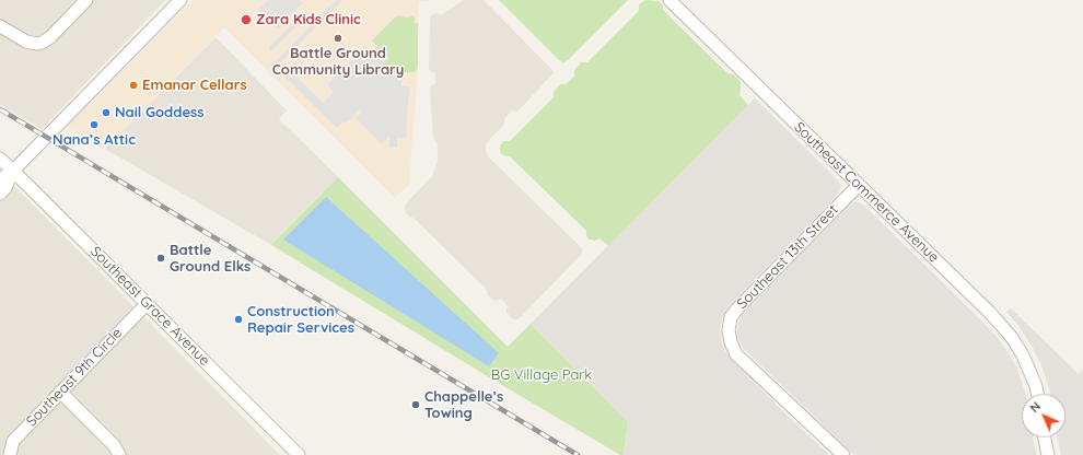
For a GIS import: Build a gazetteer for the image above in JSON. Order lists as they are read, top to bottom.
{
  "streets": {
    "street": [
      "Southeast Commerce Avenue",
      "Southeast 13th Street",
      "Southeast Grace Avenue",
      "Southeast 9th Circle"
    ]
  },
  "crossings": [
    ["Southeast Commerce Avenue", "Southeast 13th Street"],
    ["Southeast Grace Avenue", "Southeast 9th Circle"]
  ],
  "parks": ["BG Village Park"],
  "places": [
    "Zara Kids Clinic",
    "Battle Ground Community Library",
    "Emanar Cellars",
    "Nail Goddess",
    "Nana’s Attic",
    "Battle Ground Elks",
    "Construction Repair Services",
    "Chappelle’s Towing"
  ],
  "north": "top left"
}
